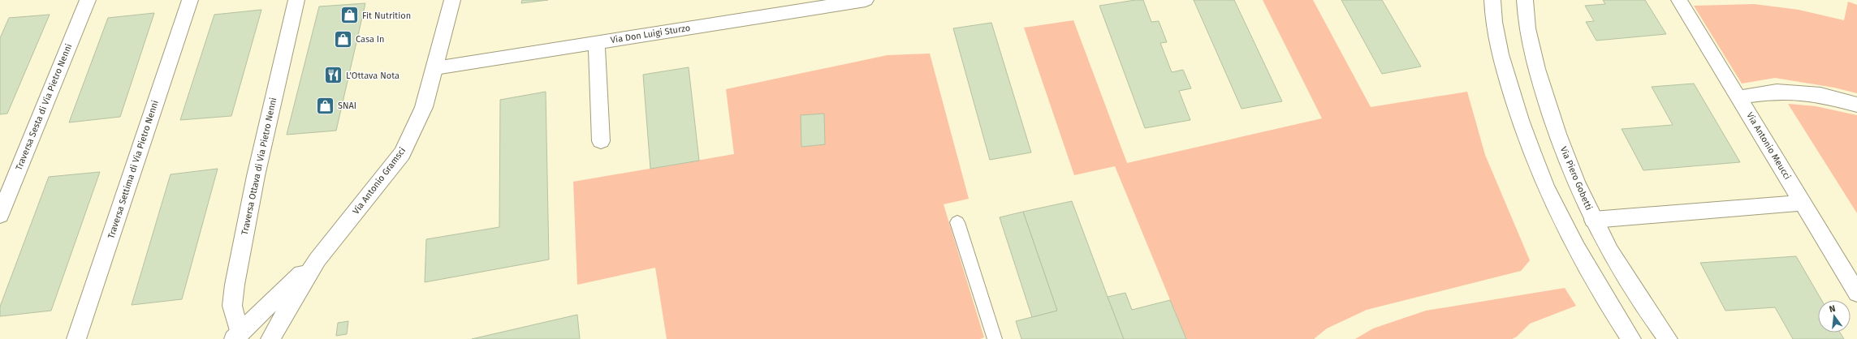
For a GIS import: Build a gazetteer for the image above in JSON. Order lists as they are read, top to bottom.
{
  "streets": {
    "street": [
      "Via Don Luigi Sturzo",
      "Traversa Sesta di Via Pietro Nenni",
      "Via Antonio Meucci",
      "Traversa Ottava di Via Pietro Nenni",
      "Traversa Settima di Via Pietro Nenni",
      "Via Piero Gobetti",
      "Via Antonio Gramsci"
    ]
  },
  "crossings": [
    ["Via Don Luigi Sturzo", "Via Antonio Gramsci"]
  ],
  "places": {
    "shop": ["Fit Nutrition", "Casa In", "SNAI"],
    "restaurant": ["L'Ottava Nota"]
  },
  "north": "top"
}
